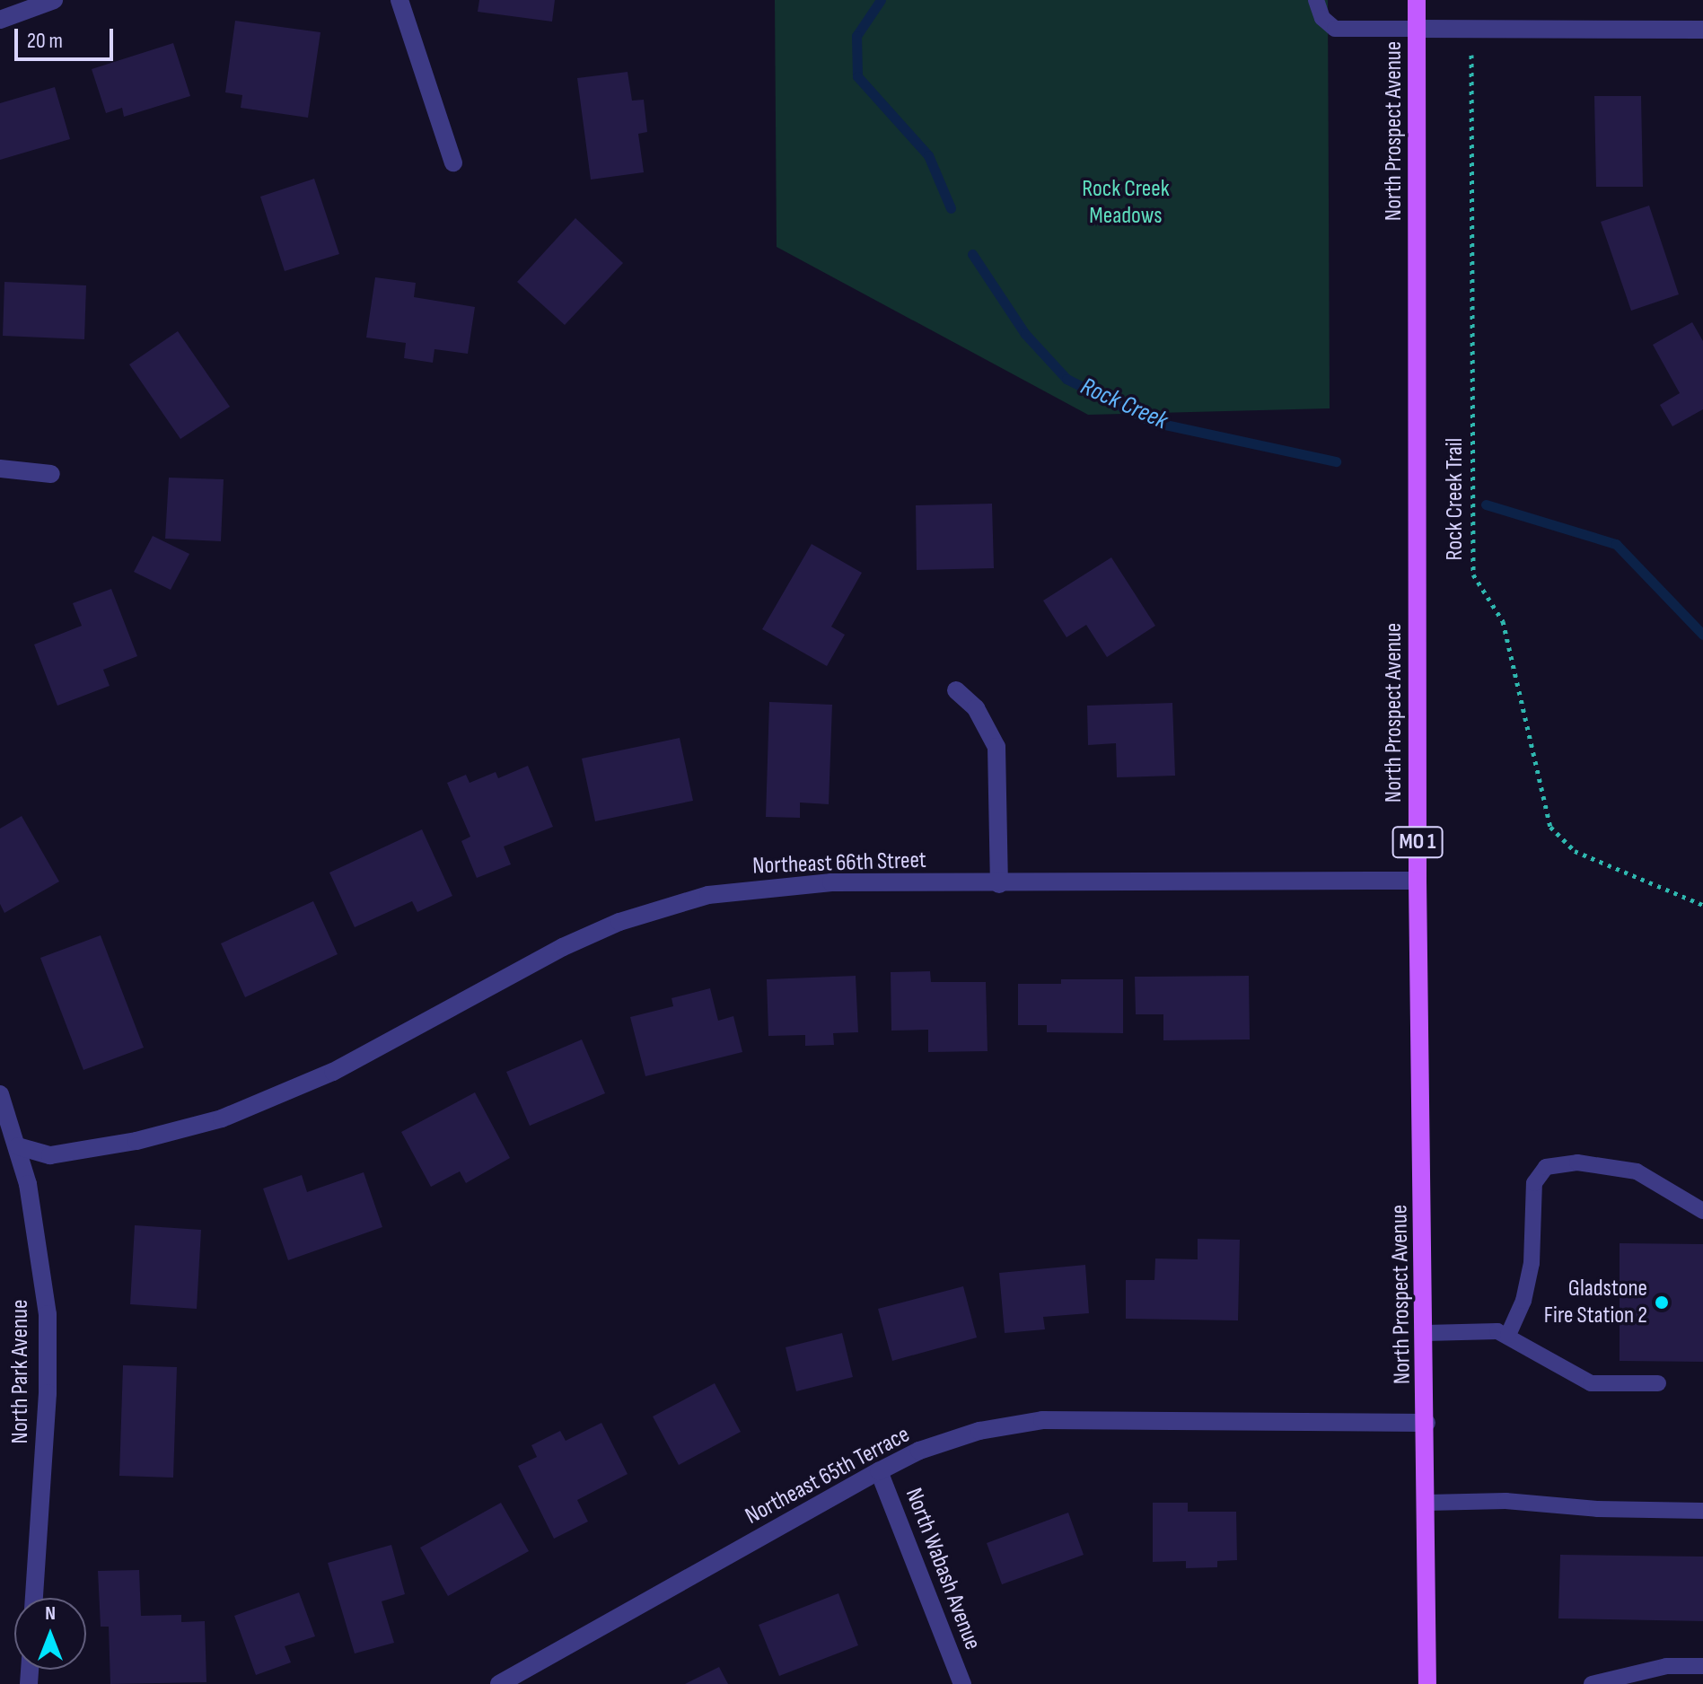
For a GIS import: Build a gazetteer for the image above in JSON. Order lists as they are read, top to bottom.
{
  "streets": {
    "main road": ["North Prospect Avenue", "MO 1"],
    "street": [
      "Northeast 66th Street",
      "North Park Avenue",
      "Northeast 65th Terrace",
      "North Wabash Avenue"
    ],
    "path": ["Rock Creek Trail"]
  },
  "crossings": [
    ["North Prospect Avenue", "Northeast 66th Street"],
    ["North Prospect Avenue", "Northeast 65th Terrace"],
    ["Northeast 66th Street", "North Park Avenue"],
    ["Northeast 65th Terrace", "North Wabash Avenue"]
  ],
  "water": ["Rock Creek"],
  "parks": ["Rock Creek Meadows"],
  "places": ["Gladstone Fire Station 2"],
  "scale_bar": "20 m",
  "north": "top"
}
